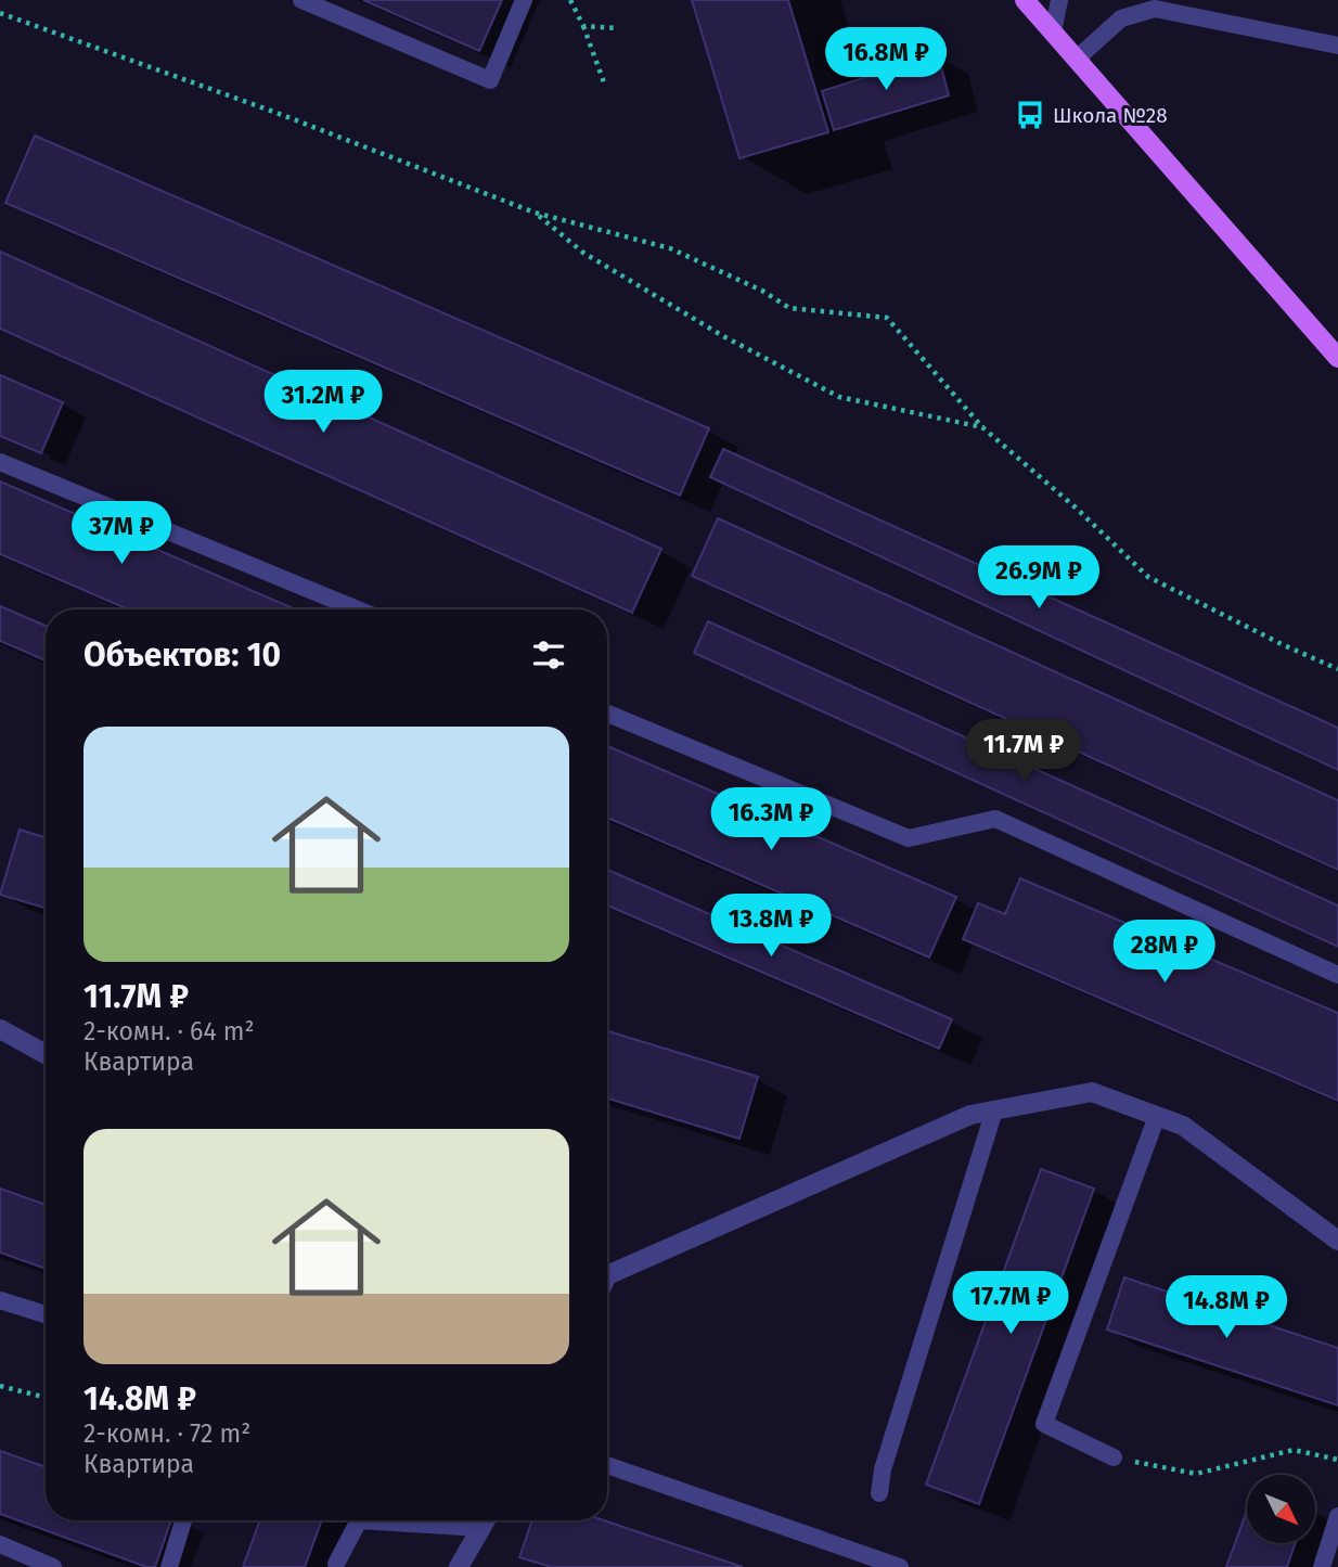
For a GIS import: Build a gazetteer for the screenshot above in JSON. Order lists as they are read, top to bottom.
{
  "places": {
    "bus stop": ["Школа №28"]
  },
  "north": "bottom right",
  "page": {
    "price": [
      "16.8M ₽",
      "31.2M ₽",
      "37M ₽",
      "26.9M ₽",
      "11.7M ₽",
      "16.3M ₽",
      "13.8M ₽",
      "28M ₽",
      "17.7M ₽",
      "14.8M ₽"
    ],
    "heading": "Объектов: 10",
    "list": [
      {
        "name": "11.7M ₽",
        "note": "2-комн. · 64 m² · Квартира"
      },
      {
        "name": "14.8M ₽",
        "note": "2-комн. · 72 m² · Квартира"
      }
    ]
  }
}
